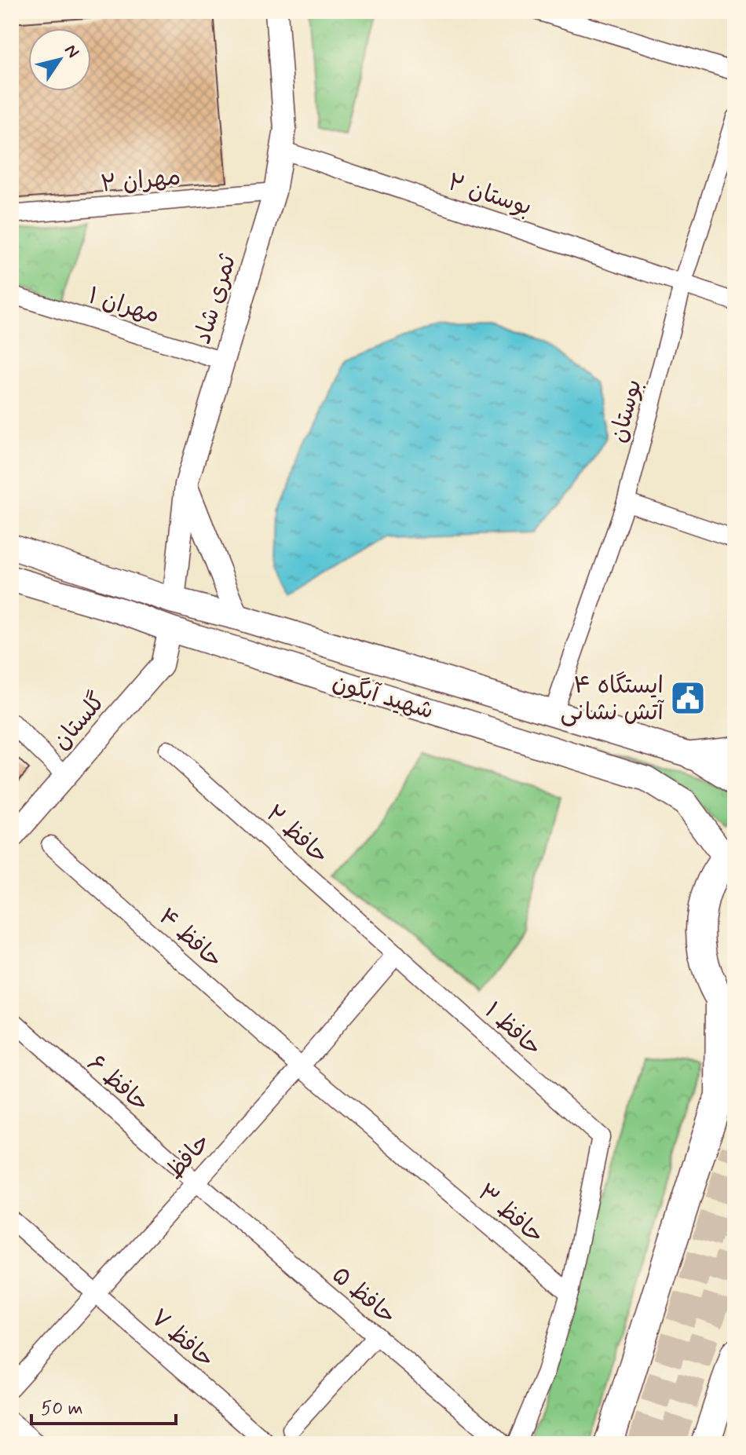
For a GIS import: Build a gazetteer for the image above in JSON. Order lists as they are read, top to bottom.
{
  "streets": {
    "main road": ["شهید آبگون"],
    "street": [
      "مهران ۲",
      "بوستان ۲",
      "ثمری شاد",
      "۱ مهران",
      "بوستان",
      "گلستان",
      "حافظ ۲",
      "حافظ ۴",
      "حافظ ۱",
      "حافظ ۶",
      "حافظ",
      "حافظ ۳",
      "حافظ ۵",
      "حافظ ۷"
    ]
  },
  "crossings": [
    ["مهران ۲", "ثمری شاد"],
    ["بوستان ۲", "ثمری شاد"],
    ["بوستان ۲", "بوستان"],
    ["ثمری شاد", "۱ مهران"],
    ["ثمری شاد", "شهید آبگون"],
    ["بوستان", "شهید آبگون"],
    ["شهید آبگون", "گلستان"],
    ["حافظ ۲", "حافظ ۱"],
    ["حافظ ۲", "حافظ"],
    ["حافظ ۴", "حافظ"],
    ["حافظ ۴", "حافظ ۳"],
    ["حافظ ۱", "حافظ"],
    ["حافظ ۱", "حافظ ۳"],
    ["حافظ ۶", "حافظ"],
    ["حافظ ۶", "حافظ ۵"],
    ["حافظ", "حافظ ۳"],
    ["حافظ", "حافظ ۵"],
    ["حافظ", "حافظ ۷"]
  ],
  "places": {
    "public building": ["ایستگاه ۴ آتش نشانی"]
  },
  "scale_bar": "50 m",
  "north": "top right"
}
